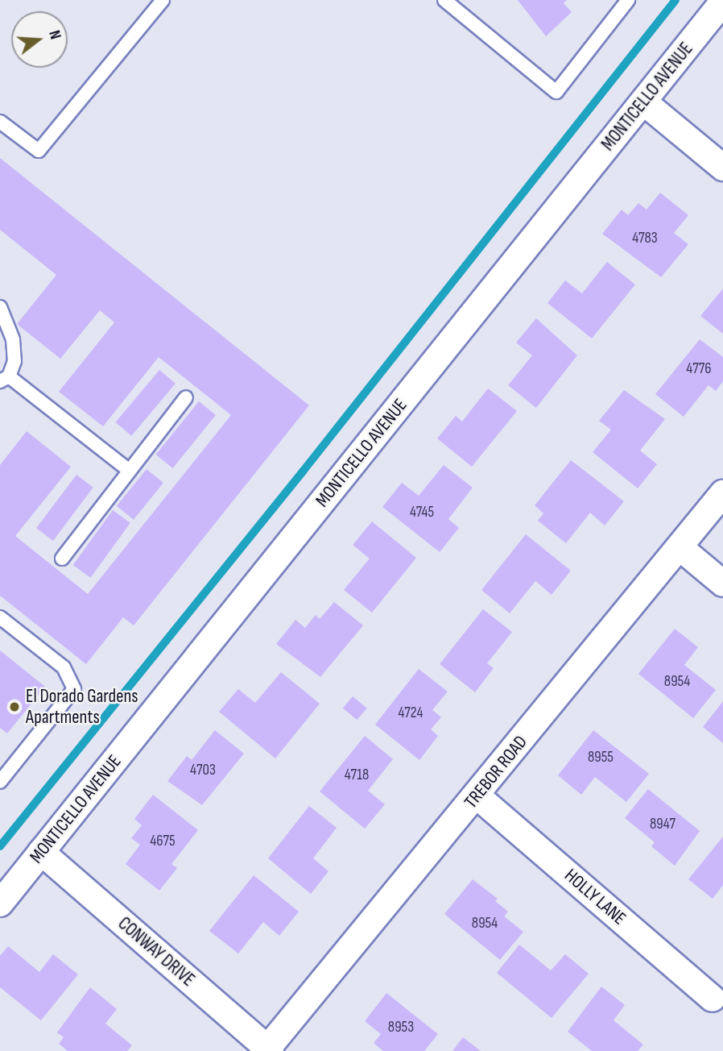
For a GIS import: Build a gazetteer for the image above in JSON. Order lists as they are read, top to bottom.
{
  "streets": {
    "street": [
      "MONTICELLO AVENUE",
      "TREBOR ROAD",
      "HOLLY LANE",
      "CONWAY DRIVE"
    ]
  },
  "crossings": [
    ["MONTICELLO AVENUE", "CONWAY DRIVE"],
    ["TREBOR ROAD", "HOLLY LANE"],
    ["TREBOR ROAD", "CONWAY DRIVE"]
  ],
  "places": ["El Dorado Gardens Apartments"],
  "house_numbers": [
    "4783",
    "4776",
    "4745",
    "8954",
    "4724",
    "8955",
    "4703",
    "4718",
    "8947",
    "4675",
    "8954",
    "8953"
  ],
  "north": "right"
}
